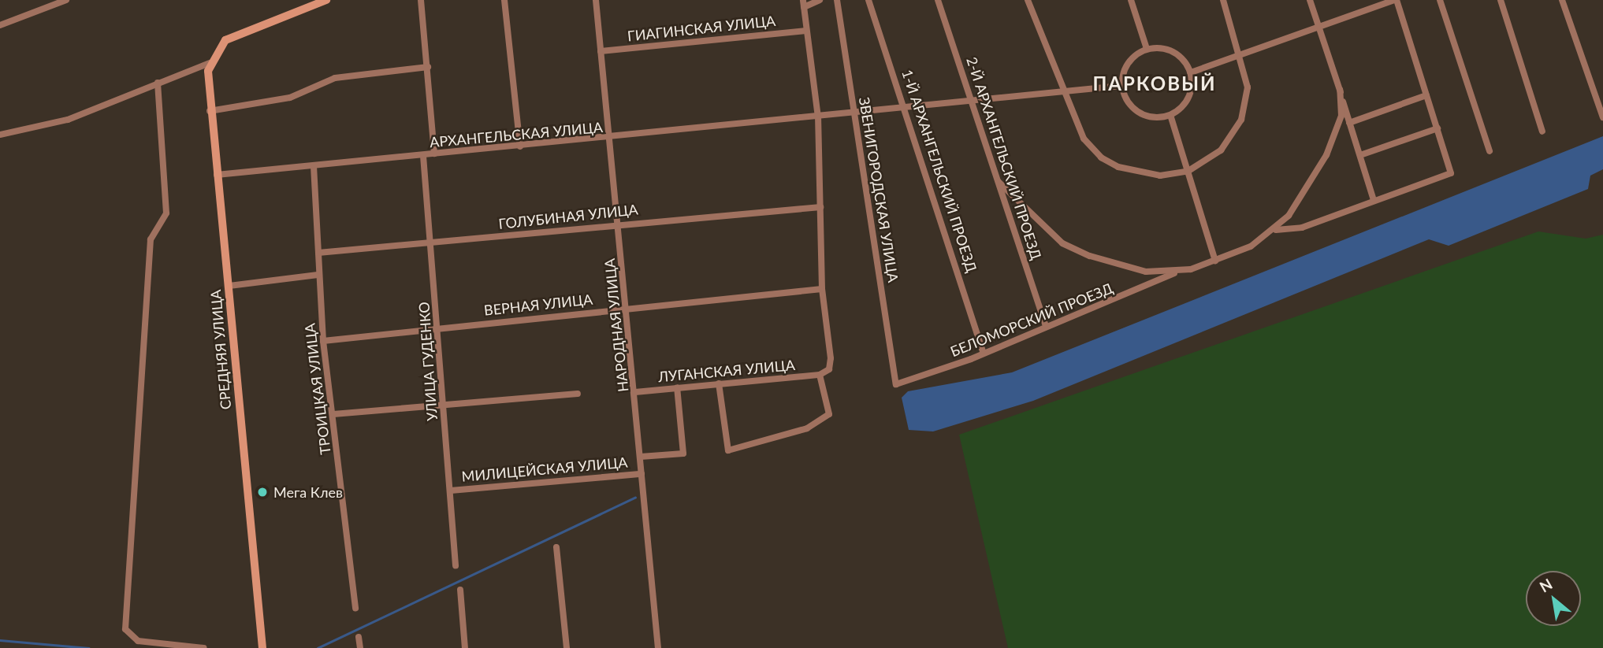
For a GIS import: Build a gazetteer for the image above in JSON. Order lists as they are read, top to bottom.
{
  "streets": {
    "street": [
      "ГИАГИНСКАЯ УЛИЦА",
      "АРХАНГЕЛЬСКАЯ УЛИЦА",
      "2-Й АРХАНГЕЛЬСКИЙ ПРОЕЗД",
      "1-Й АРХАНГЕЛЬСКИЙ ПРОЕЗД",
      "ЗВЕНИГОРОДСКАЯ УЛИЦА",
      "ГОЛУБИНАЯ УЛИЦА",
      "ВЕРНАЯ УЛИЦА",
      "БЕЛОМОРСКИЙ ПРОЕЗД",
      "НАРОДНАЯ УЛИЦА",
      "СРЕДНЯЯ УЛИЦА",
      "УЛИЦА ГУДЕНКО",
      "ЛУГАНСКАЯ УЛИЦА",
      "ТРОИЦКАЯ УЛИЦА",
      "МИЛИЦЕЙСКАЯ УЛИЦА"
    ]
  },
  "crossings": [
    ["ГИАГИНСКАЯ УЛИЦА", "НАРОДНАЯ УЛИЦА"],
    ["АРХАНГЕЛЬСКАЯ УЛИЦА", "ЗВЕНИГОРОДСКАЯ УЛИЦА"],
    ["АРХАНГЕЛЬСКАЯ УЛИЦА", "НАРОДНАЯ УЛИЦА"],
    ["АРХАНГЕЛЬСКАЯ УЛИЦА", "СРЕДНЯЯ УЛИЦА"],
    ["АРХАНГЕЛЬСКАЯ УЛИЦА", "УЛИЦА ГУДЕНКО"],
    ["АРХАНГЕЛЬСКАЯ УЛИЦА", "ТРОИЦКАЯ УЛИЦА"],
    ["2-Й АРХАНГЕЛЬСКИЙ ПРОЕЗД", "БЕЛОМОРСКИЙ ПРОЕЗД"],
    ["1-Й АРХАНГЕЛЬСКИЙ ПРОЕЗД", "БЕЛОМОРСКИЙ ПРОЕЗД"],
    ["ЗВЕНИГОРОДСКАЯ УЛИЦА", "БЕЛОМОРСКИЙ ПРОЕЗД"],
    ["ГОЛУБИНАЯ УЛИЦА", "НАРОДНАЯ УЛИЦА"],
    ["ГОЛУБИНАЯ УЛИЦА", "УЛИЦА ГУДЕНКО"],
    ["ГОЛУБИНАЯ УЛИЦА", "ТРОИЦКАЯ УЛИЦА"],
    ["ВЕРНАЯ УЛИЦА", "НАРОДНАЯ УЛИЦА"],
    ["ВЕРНАЯ УЛИЦА", "УЛИЦА ГУДЕНКО"],
    ["ВЕРНАЯ УЛИЦА", "ТРОИЦКАЯ УЛИЦА"],
    ["НАРОДНАЯ УЛИЦА", "ЛУГАНСКАЯ УЛИЦА"],
    ["НАРОДНАЯ УЛИЦА", "МИЛИЦЕЙСКАЯ УЛИЦА"],
    ["УЛИЦА ГУДЕНКО", "МИЛИЦЕЙСКАЯ УЛИЦА"],
    ["ЛУГАНСКАЯ УЛИЦА", "МИЛИЦЕЙСКАЯ УЛИЦА"]
  ],
  "districts": ["ПАРКОВЫЙ"],
  "places": ["Мега Клев"],
  "north": "top left"
}
